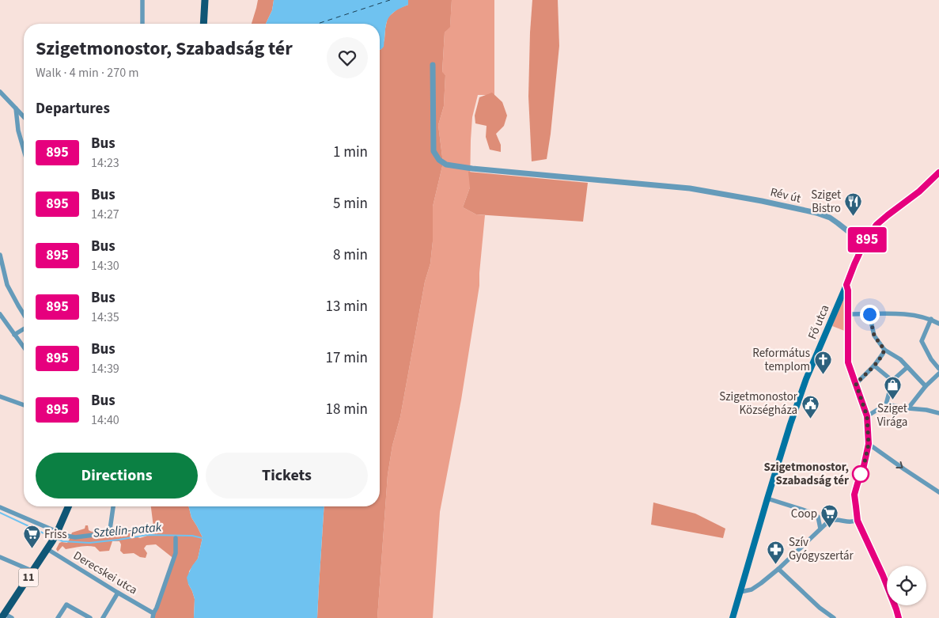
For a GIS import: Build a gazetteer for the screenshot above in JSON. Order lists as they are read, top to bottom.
{
  "streets": {
    "main road": ["Fő utca", "11"],
    "street": ["Rév út", "Derecskei utca"]
  },
  "crossings": [
    ["Rév út", "Fő utca"],
    ["Derecskei utca", "11"]
  ],
  "water": ["Sztelin-patak"],
  "places": {
    "restaurant": ["Sziget Bistro"],
    "church": ["Református templom"],
    "shop": ["Sziget Virága"],
    "public building": ["Szigetmonostor Községháza"],
    "other": ["Szigetmonostor, Szabadság tér"],
    "supermarket": ["Coop", "Friss"],
    "pharmacy": ["Szív Gyógyszertár"]
  },
  "lines": ["bus line 895"],
  "page": {
    "on_map": "895",
    "heading": [
      ["Szigetmonostor, Szabadság tér", "Walk · 4 min · 270 m"],
      "Departures"
    ],
    "list": [
      {
        "mark": "895",
        "name": "Bus",
        "note": "14:23",
        "value": "1 min"
      },
      {
        "mark": "895",
        "name": "Bus",
        "note": "14:27",
        "value": "5 min"
      },
      {
        "mark": "895",
        "name": "Bus",
        "note": "14:30",
        "value": "8 min"
      },
      {
        "mark": "895",
        "name": "Bus",
        "note": "14:35",
        "value": "13 min"
      },
      {
        "mark": "895",
        "name": "Bus",
        "note": "14:39",
        "value": "17 min"
      },
      {
        "mark": "895",
        "name": "Bus",
        "note": "14:40",
        "value": "18 min"
      }
    ],
    "buttons": ["Directions", "Tickets"]
  }
}
